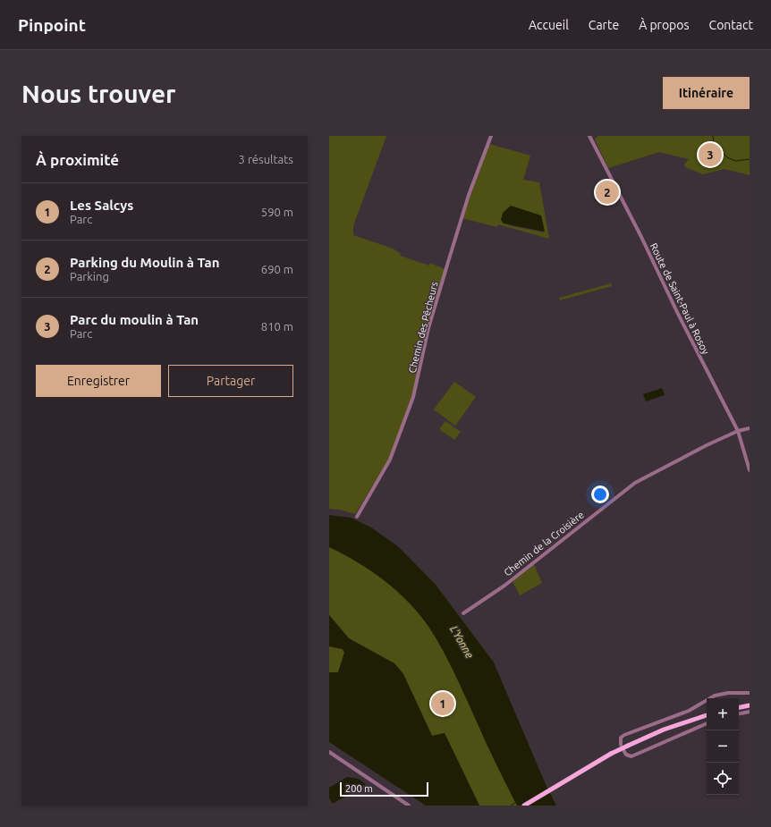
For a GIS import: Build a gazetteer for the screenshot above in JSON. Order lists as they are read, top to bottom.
{
  "streets": {
    "street": ["Route de Saint-Paul à Rosoy", "Chemin des Pêcheurs", "Chemin de la Croisière"]
  },
  "crossings": [
    ["Route de Saint-Paul à Rosoy", "Chemin de la Croisière"]
  ],
  "water": ["L'Yonne"],
  "scale_bar": "200 m",
  "page": {
    "header": "Pinpoint",
    "nav": [
      "Accueil",
      "Carte",
      "À propos",
      "Contact"
    ],
    "buttons": [
      "Itinéraire",
      ["Enregistrer", "Partager"]
    ],
    "title": "Nous trouver",
    "heading": ["À proximité", "3 résultats"],
    "pins": ["3", "2", "1"],
    "list": [
      {
        "mark": "1",
        "name": "Les Salcys",
        "note": "Parc",
        "value": "590 m"
      },
      {
        "mark": "2",
        "name": "Parking du Moulin à Tan",
        "note": "Parking",
        "value": "690 m"
      },
      {
        "mark": "3",
        "name": "Parc du moulin à Tan",
        "note": "Parc",
        "value": "810 m"
      }
    ],
    "map_buttons": ["+", "−"],
    "scale": "200 m"
  }
}
